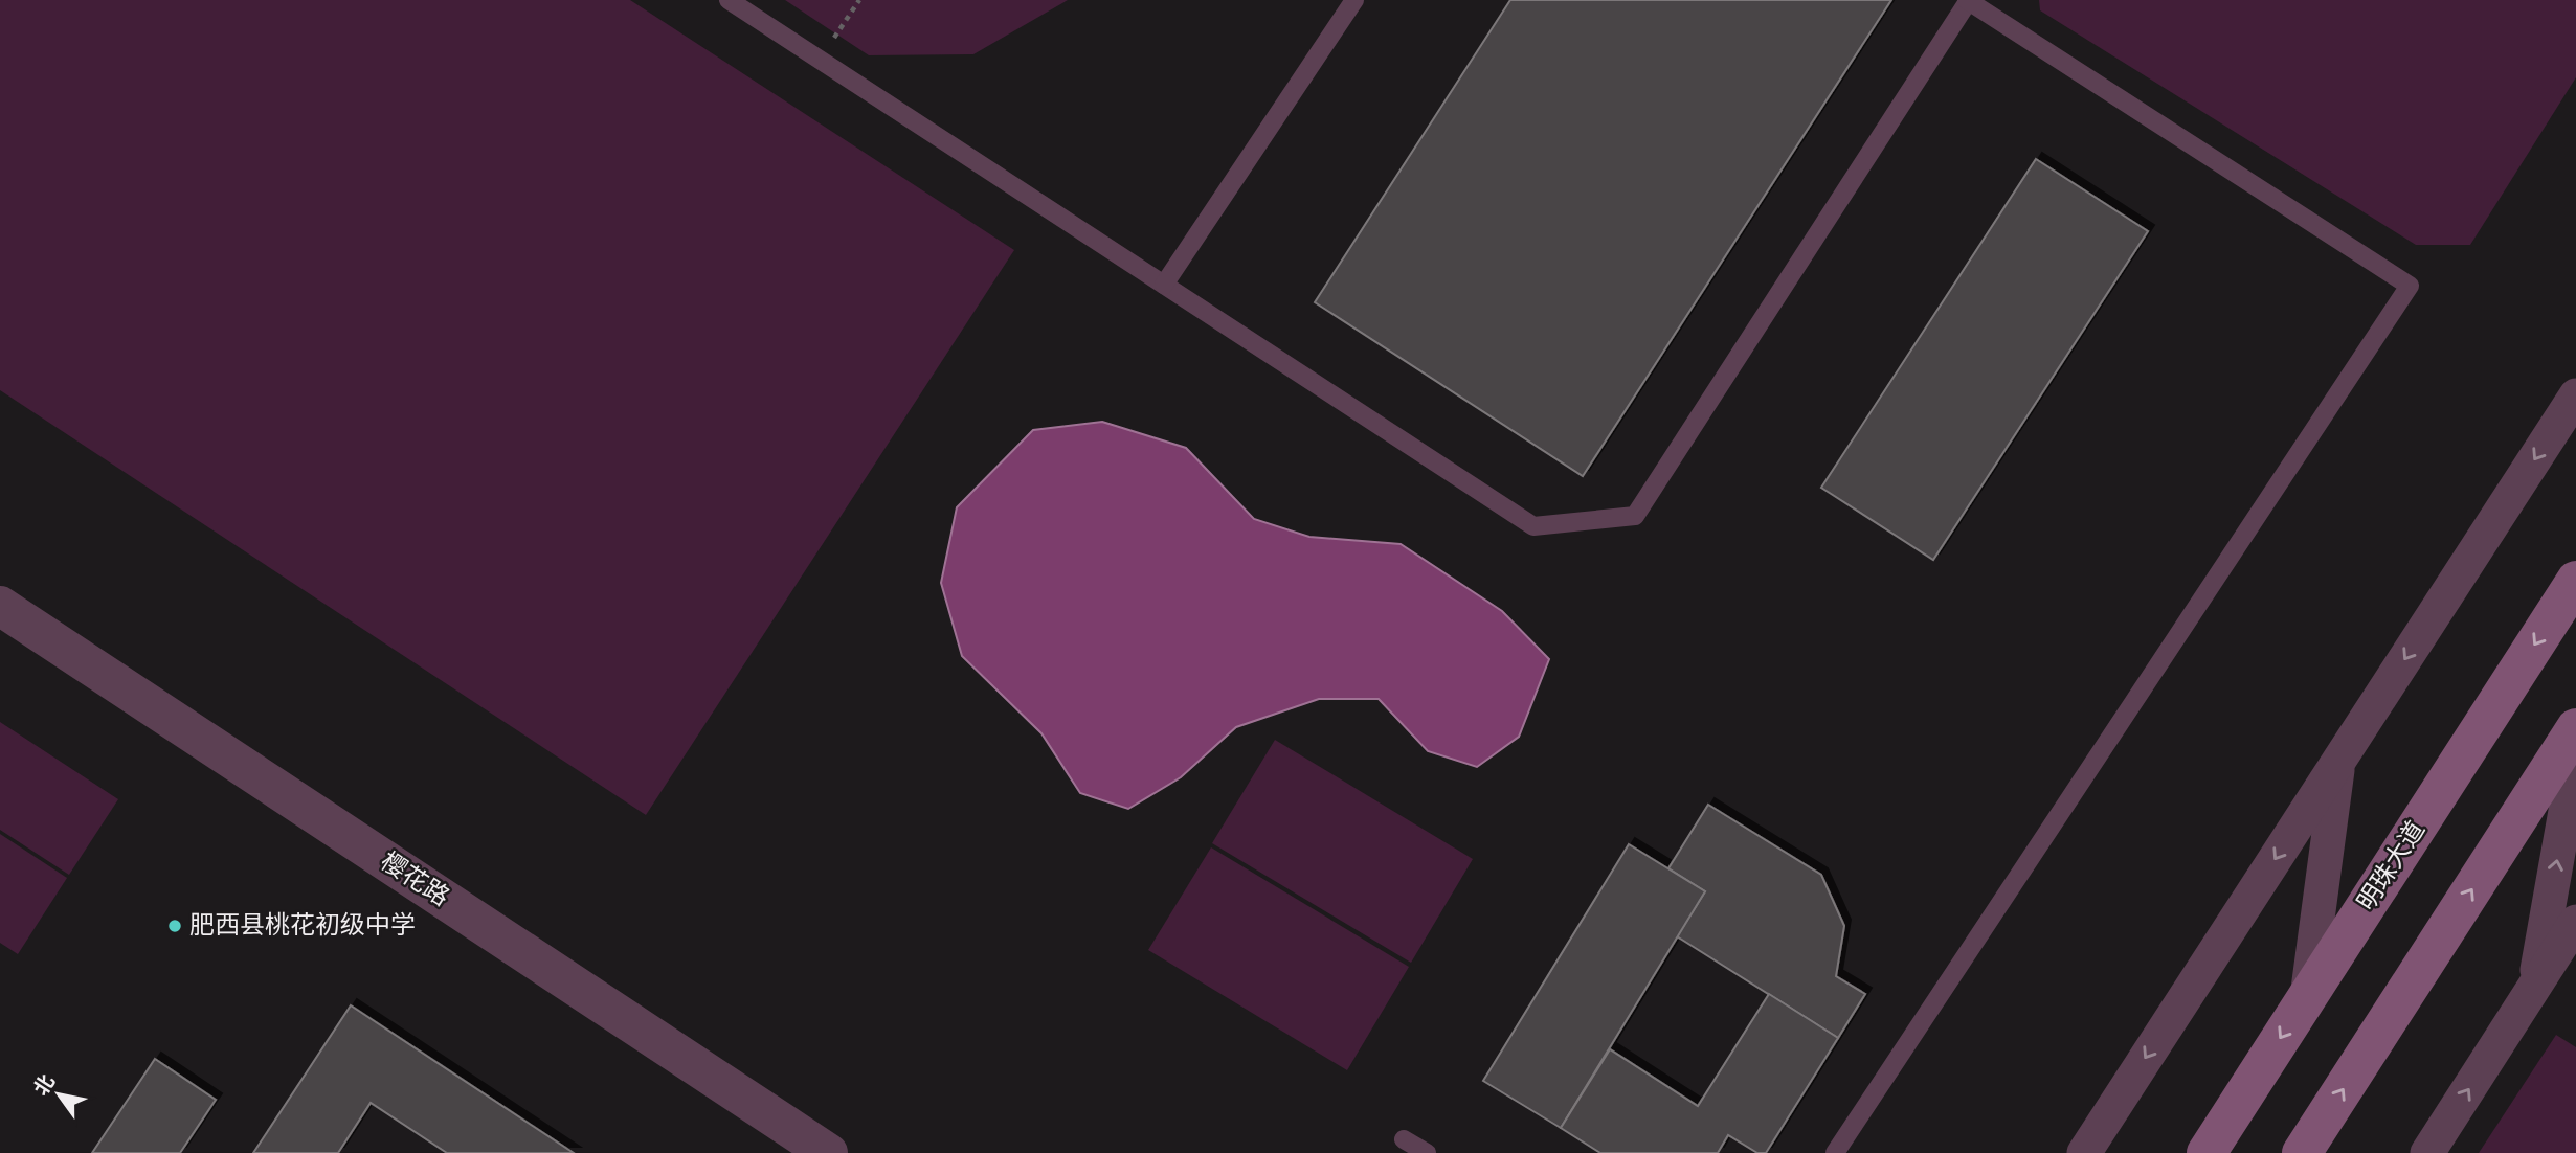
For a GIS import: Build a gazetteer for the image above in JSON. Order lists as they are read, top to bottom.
{
  "streets": {
    "main road": ["明珠大道"],
    "street": ["樱花路"]
  },
  "places": ["肥西县桃花初级中学"],
  "north": "top left"
}
